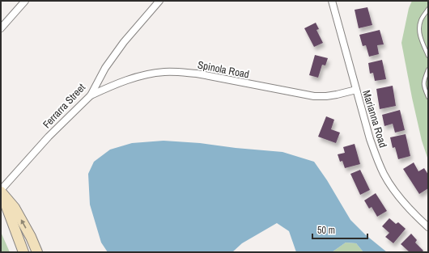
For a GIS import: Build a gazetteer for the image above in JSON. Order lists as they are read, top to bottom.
{
  "streets": {
    "street": ["Spinola Road", "Ferrarra Street", "Marianna Road"]
  },
  "crossings": [
    ["Spinola Road", "Ferrarra Street"],
    ["Spinola Road", "Marianna Road"]
  ],
  "scale_bar": "50 m"
}
